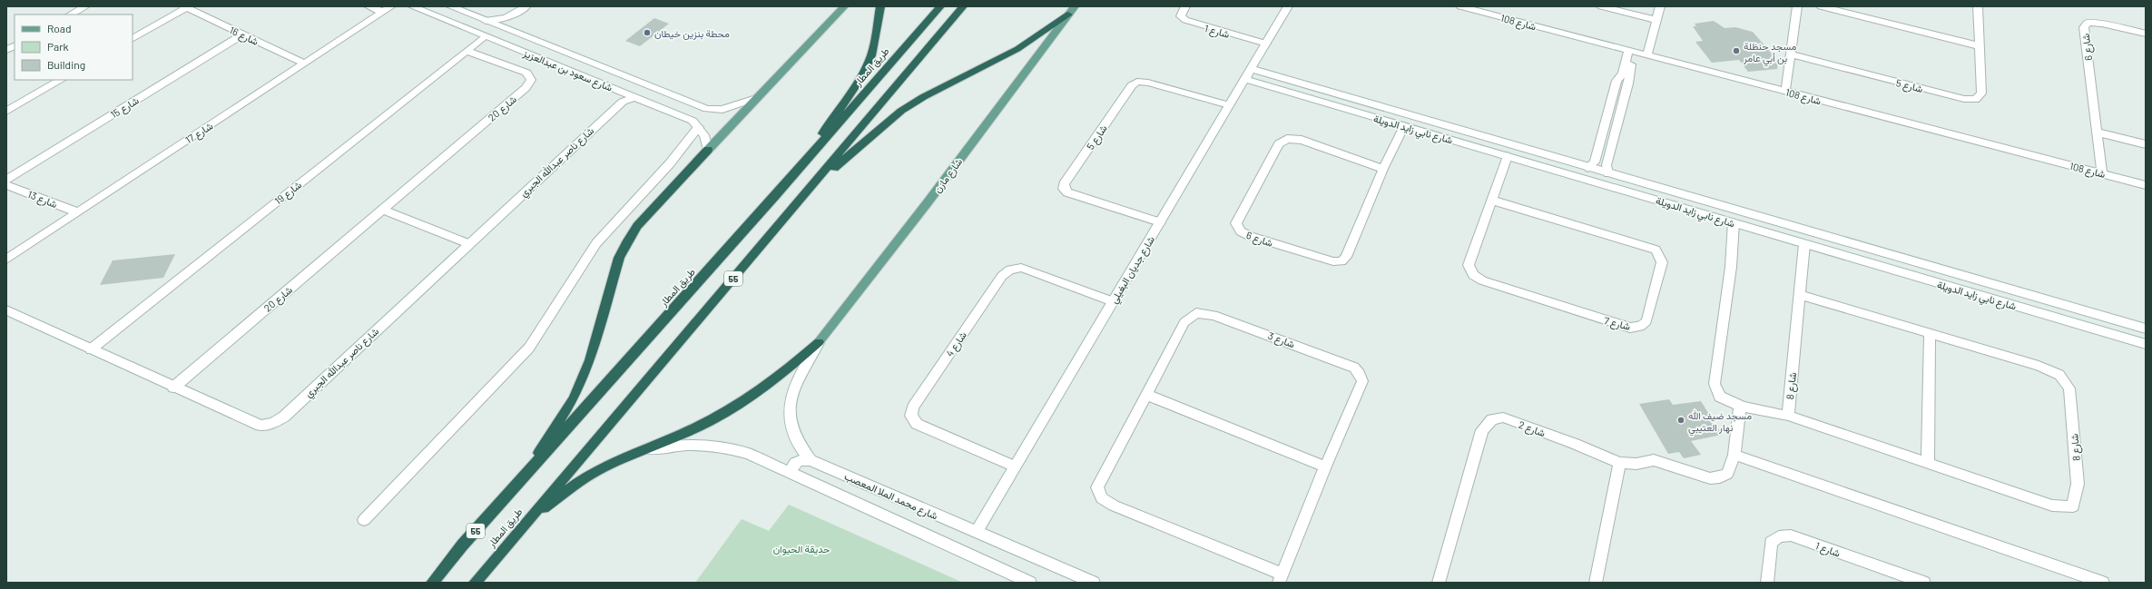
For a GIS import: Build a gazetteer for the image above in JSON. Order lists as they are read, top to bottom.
{
  "streets": {
    "highway": ["طريق المطار", "55"],
    "main road": ["شارع مازن"],
    "street": [
      "شارع 108",
      "شارع 1",
      "شارع 16",
      "شارع 6",
      "شارع سعود بن عبدالعزيز",
      "شارع 5",
      "شارع 15",
      "شارع 20",
      "شارع نابي زايد الدويلة",
      "شارع 17",
      "شارع ناصر عبدالله الجبري",
      "شارع 19",
      "شارع 13",
      "شارع جديان البغيلي",
      "شارع 7",
      "شارع 3",
      "شارع 4",
      "شارع 8",
      "شارع 2",
      "شارع محمد الملا المعصب"
    ]
  },
  "crossings": [
    ["شارع 108", "شارع 6"],
    ["شارع 1", "شارع جديان البغيلي"],
    ["شارع 16", "شارع 15"],
    ["شارع 16", "شارع 17"],
    ["شارع 6", "شارع نابي زايد الدويلة"],
    ["شارع سعود بن عبدالعزيز", "شارع ناصر عبدالله الجبري"],
    ["شارع سعود بن عبدالعزيز", "شارع 19"],
    ["شارع 5", "شارع جديان البغيلي"],
    ["شارع 20", "شارع ناصر عبدالله الجبري"],
    ["شارع 20", "شارع 19"],
    ["شارع نابي زايد الدويلة", "شارع جديان البغيلي"],
    ["شارع نابي زايد الدويلة", "شارع 7"],
    ["شارع نابي زايد الدويلة", "شارع 8"],
    ["شارع 17", "شارع 13"],
    ["شارع ناصر عبدالله الجبري", "شارع 19"],
    ["شارع جديان البغيلي", "شارع 4"],
    ["شارع جديان البغيلي", "شارع محمد الملا المعصب"]
  ],
  "parks": ["حديقة الحيوان"],
  "places": ["محطة بنزين خيطان", "مسجد حنظلة بن أبي عامر", "مسجد ضيف الله نهار العتيبي"],
  "legend": ["Road", "Park", "Building"]
}
